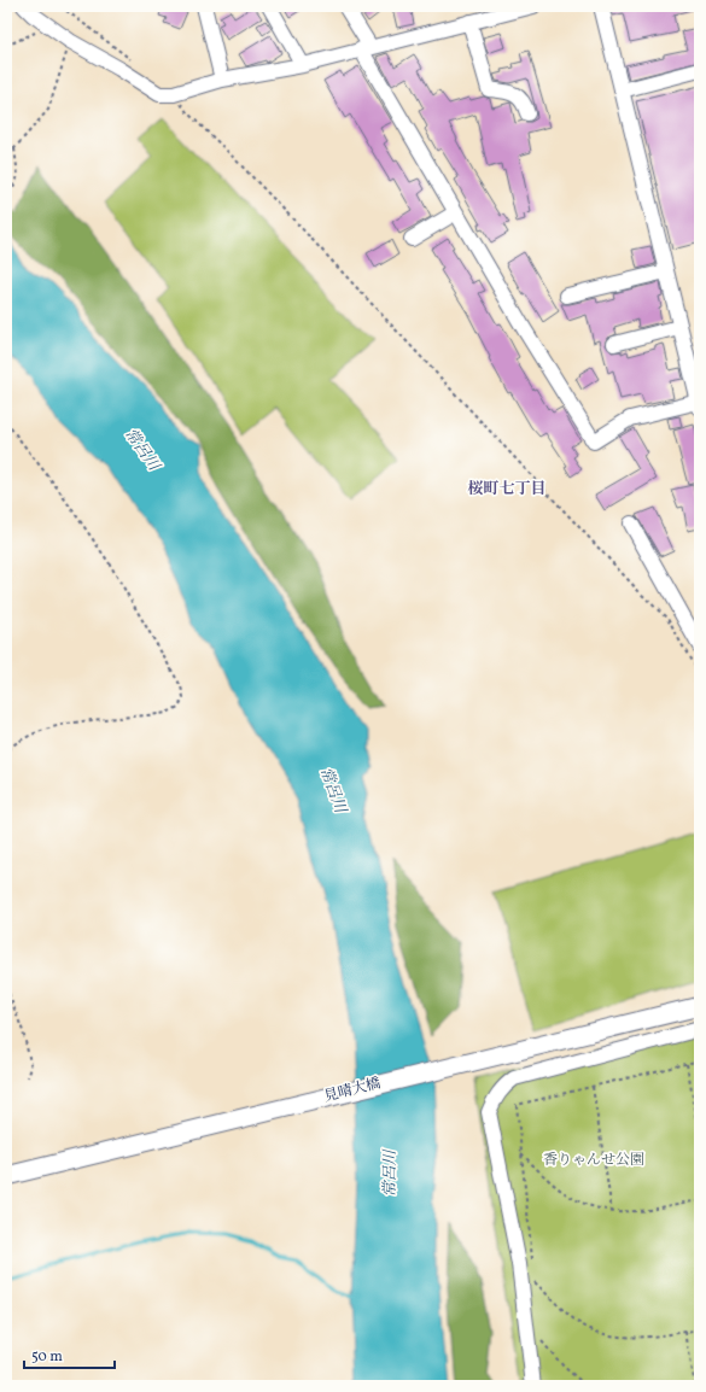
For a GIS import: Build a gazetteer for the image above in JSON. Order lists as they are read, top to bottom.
{
  "streets": {
    "main road": ["見晴大橋"]
  },
  "districts": ["桜町七丁目"],
  "water": ["常呂川"],
  "parks": ["香りゃんせ公園"],
  "scale_bar": "50 m"
}
